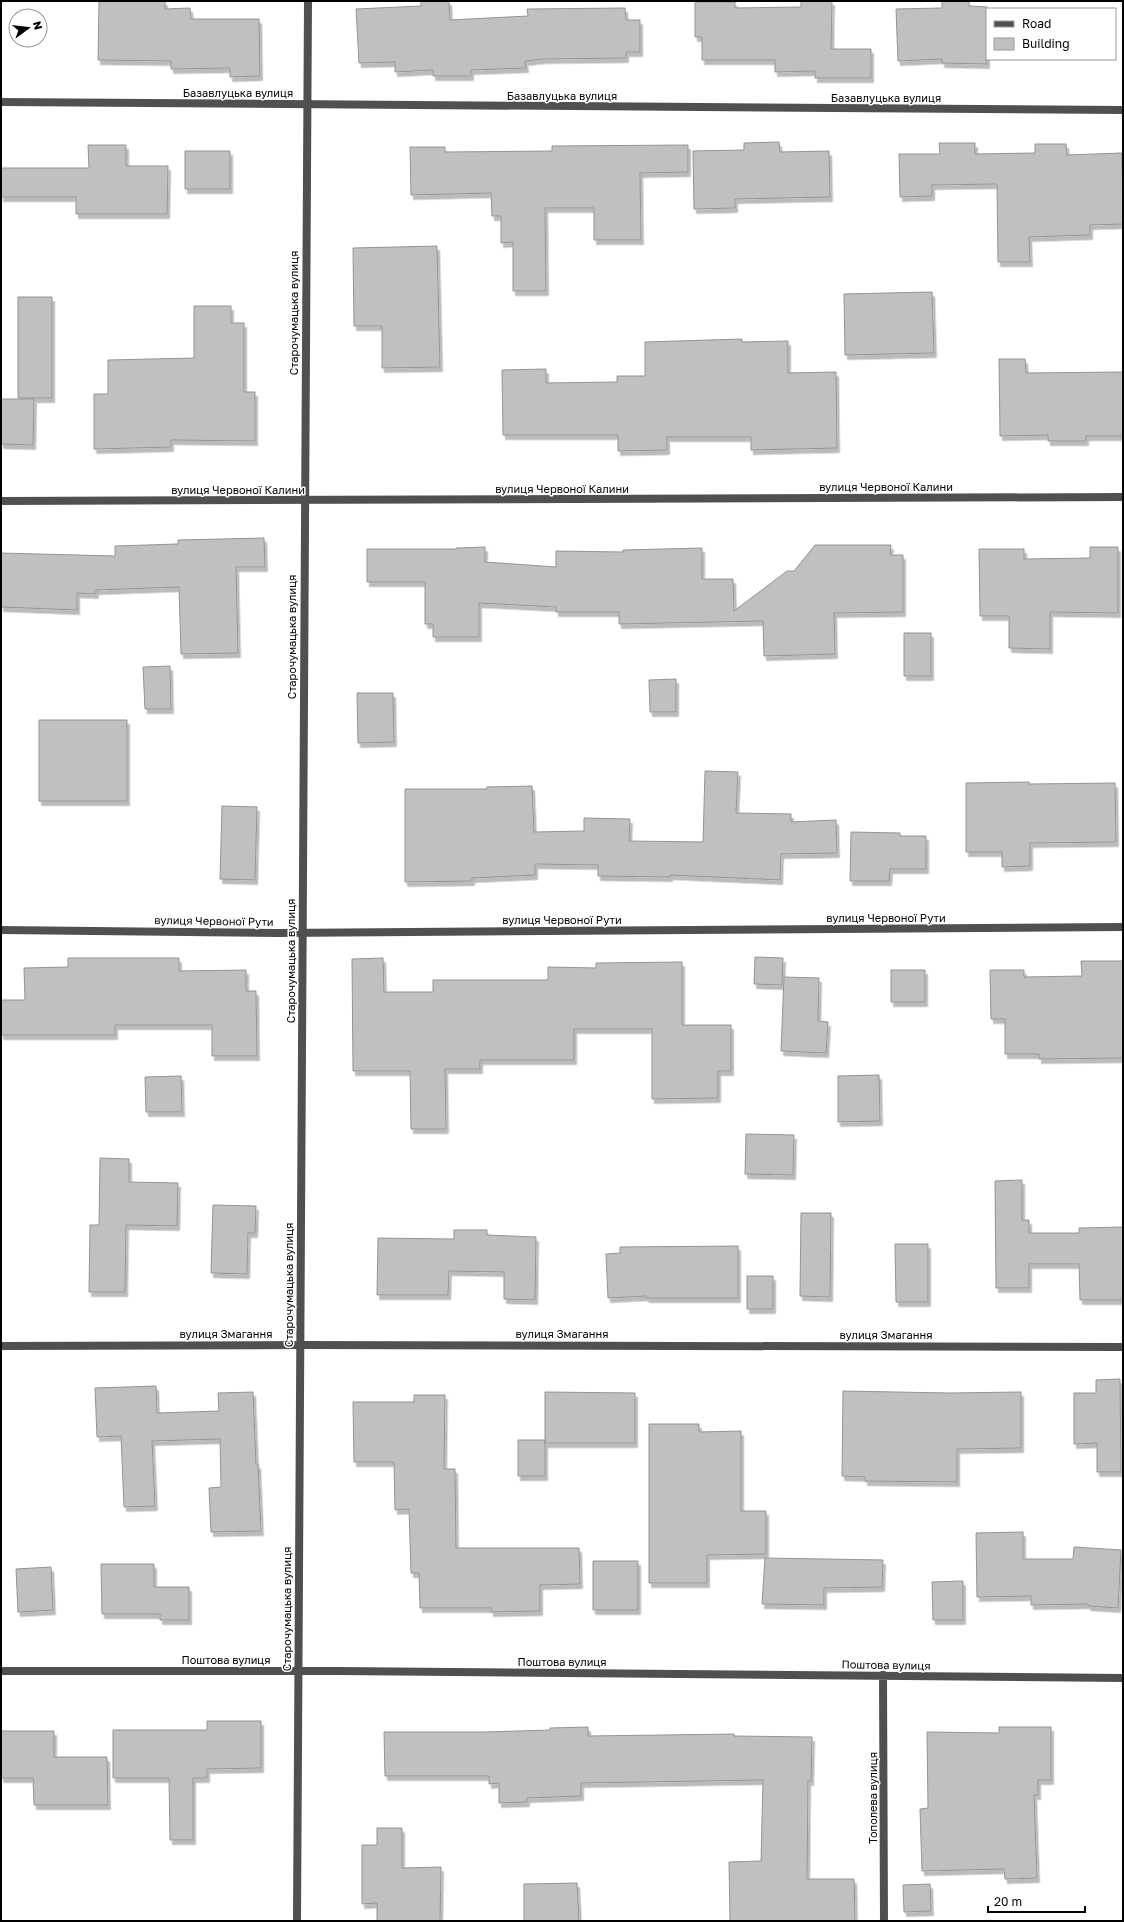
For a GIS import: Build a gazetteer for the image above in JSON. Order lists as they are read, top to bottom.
{
  "streets": {
    "street": [
      "Базавлуцька вулиця",
      "Старочумацька вулиця",
      "вулиця Червоної Калини",
      "вулиця Червоної Рути",
      "вулиця Змагання",
      "Поштова вулиця",
      "Тополева вулиця"
    ]
  },
  "crossings": [
    ["Базавлуцька вулиця", "Старочумацька вулиця"],
    ["Старочумацька вулиця", "вулиця Червоної Калини"],
    ["Старочумацька вулиця", "вулиця Червоної Рути"],
    ["Старочумацька вулиця", "вулиця Змагання"],
    ["Старочумацька вулиця", "Поштова вулиця"],
    ["Поштова вулиця", "Тополева вулиця"]
  ],
  "legend": ["Road", "Building"],
  "scale_bar": "20 m",
  "north": "right"
}
